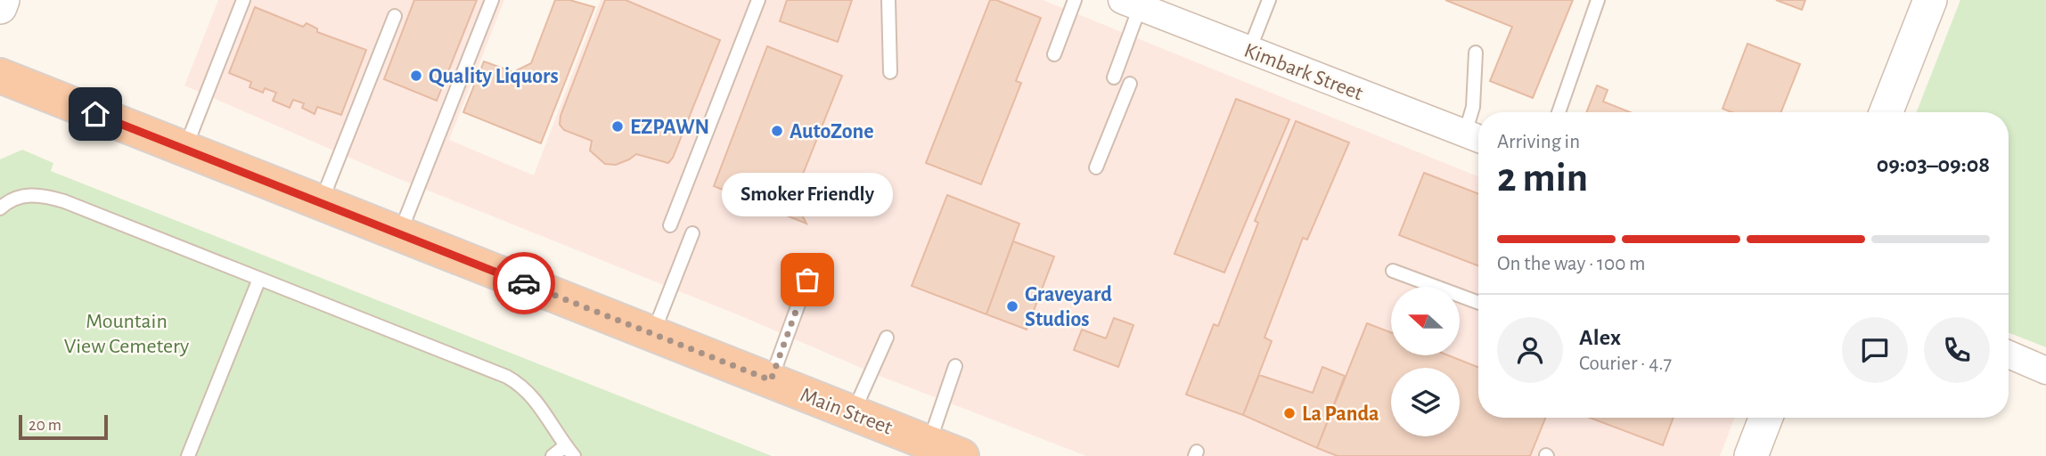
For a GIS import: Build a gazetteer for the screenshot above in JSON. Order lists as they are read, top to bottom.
{
  "streets": {
    "highway": ["Main Street"],
    "street": ["Kimbark Street"]
  },
  "parks": ["Mountain View Cemetery"],
  "places": [
    "Quality Liquors",
    "EZPAWN",
    "AutoZone",
    "Smoker Friendly",
    "Graveyard Studios",
    "La Panda"
  ],
  "scale_bar": "20 m",
  "north": "left",
  "page": {
    "heading": ["2 min", "Arriving in", "09:03–09:08"],
    "panel": ["Alex", "Courier · 4.7"],
    "bubble": "Smoker Friendly",
    "bar": "On the way · 100 m",
    "scale": "20 m"
  }
}
